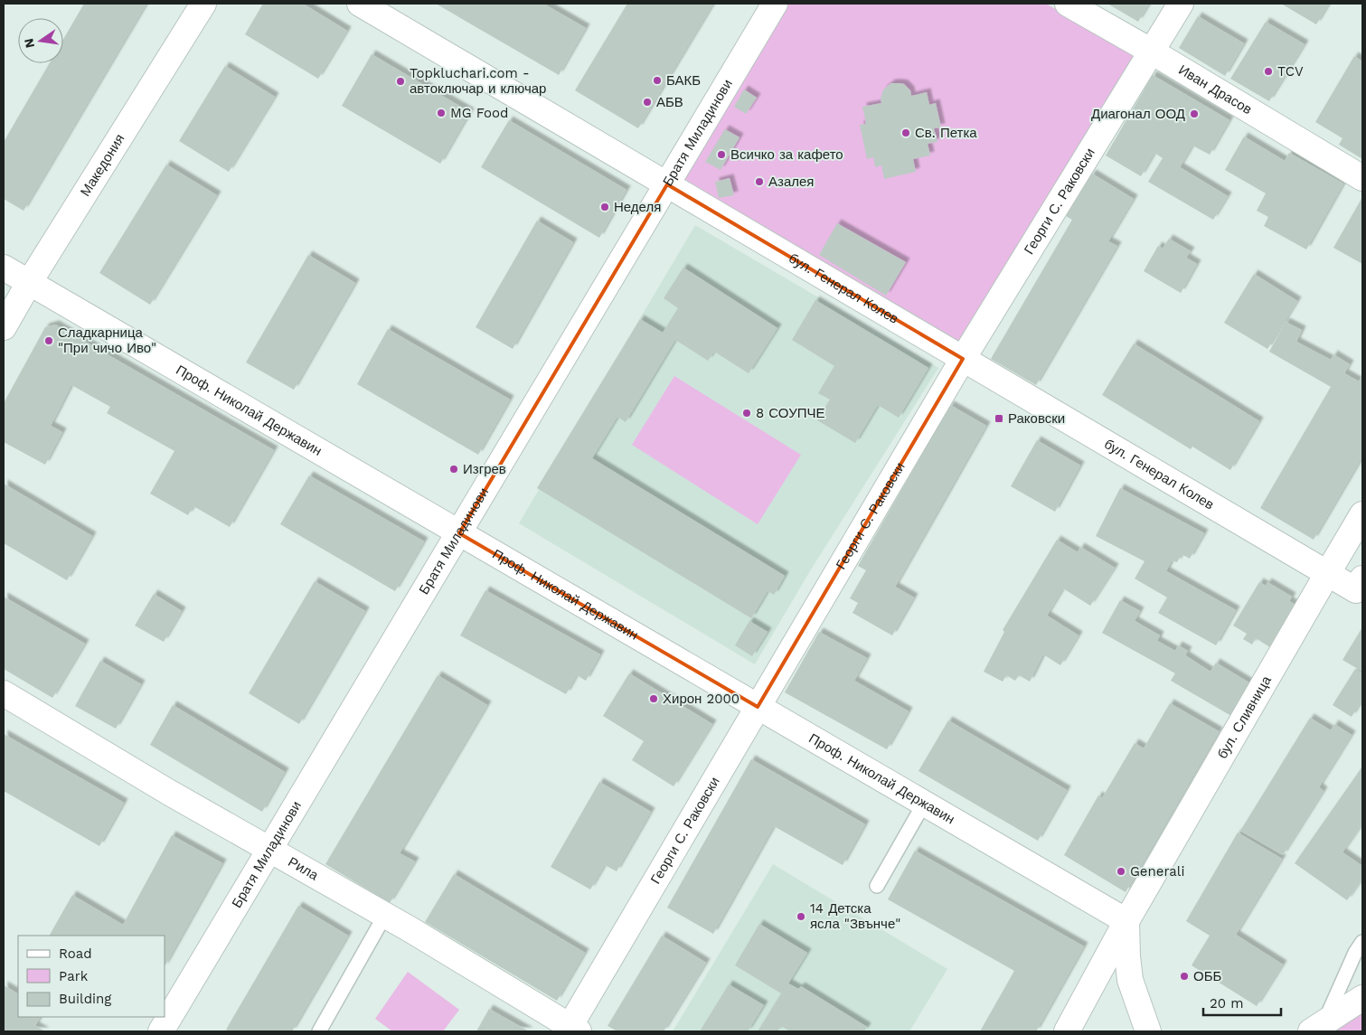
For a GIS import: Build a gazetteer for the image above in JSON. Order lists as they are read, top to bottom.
{
  "streets": {
    "street": [
      "Иван Драсов",
      "Братя Миладинови",
      "Македония",
      "Георги С. Раковски",
      "бул. Генерал Колев",
      "Проф. Николай Державин",
      "бул. Сливница",
      "Рила"
    ]
  },
  "crossings": [
    ["Иван Драсов", "Георги С. Раковски"],
    ["Братя Миладинови", "бул. Генерал Колев"],
    ["Братя Миладинови", "Проф. Николай Державин"],
    ["Братя Миладинови", "Рила"],
    ["Македония", "Проф. Николай Державин"],
    ["Георги С. Раковски", "бул. Генерал Колев"],
    ["Георги С. Раковски", "Проф. Николай Державин"],
    ["Георги С. Раковски", "Рила"],
    ["бул. Генерал Колев", "бул. Сливница"],
    ["Проф. Николай Державин", "бул. Сливница"]
  ],
  "places": {
    "other": [
      "TCV",
      "БАКБ",
      "Topkluchari.com - автоключар и ключар",
      "АБВ",
      "MG Food",
      "Диагонал ООД",
      "Св. Петка",
      "Всичко за кафето",
      "Азалея",
      "Неделя",
      "Сладкарница \"При чичо Иво\"",
      "8 СОУПЧЕ",
      "Изгрев",
      "Хирон 2000",
      "Generali",
      "14 Детска ясла \"Звънче\"",
      "ОББ"
    ],
    "transit": ["Раковски"]
  },
  "legend": ["Road", "Park", "Building"],
  "scale_bar": "20 m",
  "north": "left"
}
